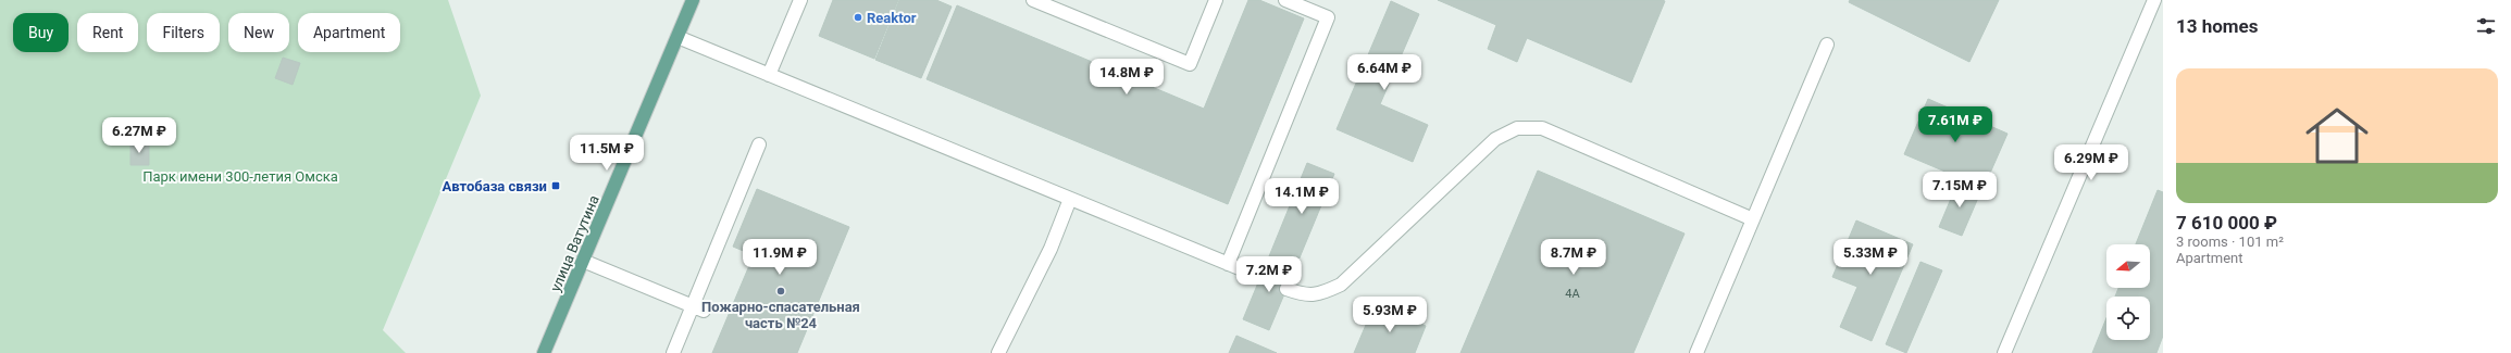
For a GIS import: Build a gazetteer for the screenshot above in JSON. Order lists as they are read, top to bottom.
{
  "streets": {
    "main road": ["улица Ватутина"]
  },
  "parks": ["Парк имени 300-летия Омска"],
  "places": {
    "other": ["Reaktor", "Пожарно-спасательная часть №24"],
    "transit": ["Автобаза связи"]
  },
  "house_numbers": ["4А"],
  "north": "left",
  "page": {
    "heading": "13 homes",
    "chip": [
      "Buy",
      "Rent",
      "Filters",
      "New",
      "Apartment"
    ],
    "list": [
      {
        "name": "7 610 000 ₽",
        "note": "3 rooms · 101 m² · Apartment"
      }
    ],
    "price": [
      "6.64M ₽",
      "14.8M ₽",
      "7.61M ₽",
      "6.27M ₽",
      "11.5M ₽",
      "6.29M ₽",
      "7.15M ₽",
      "14.1M ₽",
      "11.9M ₽",
      "8.7M ₽",
      "5.33M ₽",
      "7.2M ₽",
      "5.93M ₽"
    ]
  }
}
